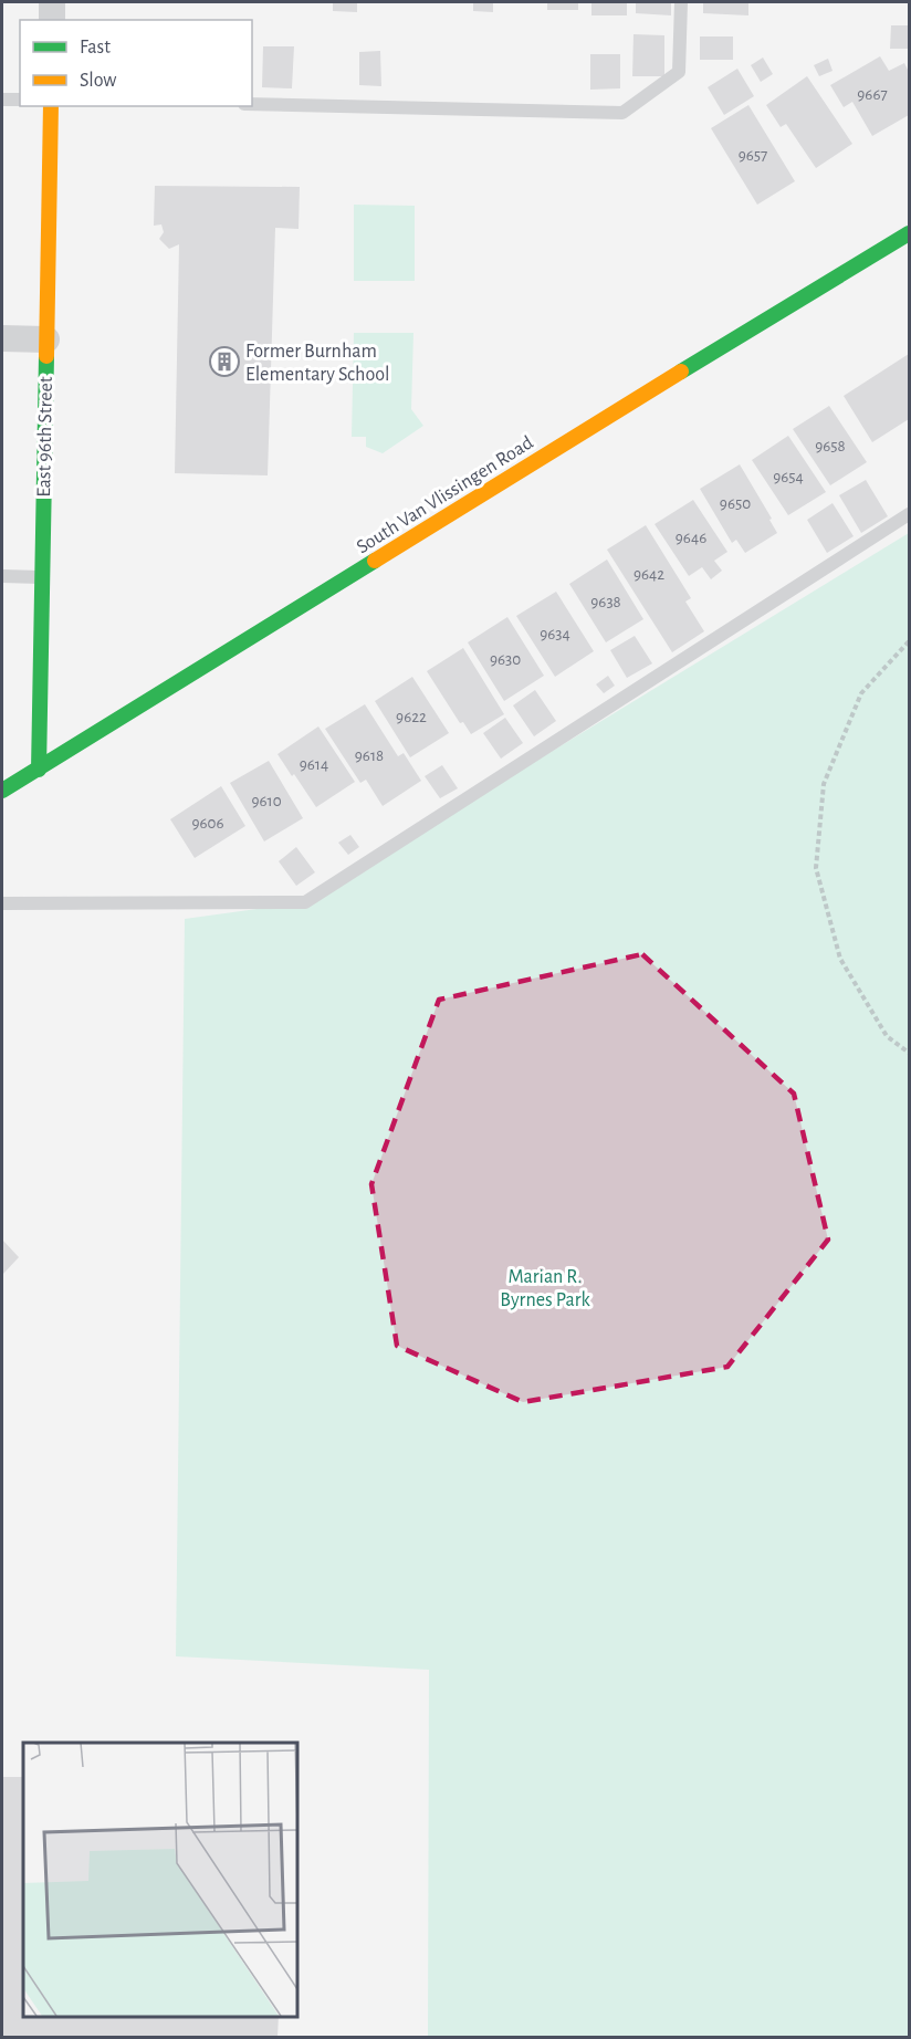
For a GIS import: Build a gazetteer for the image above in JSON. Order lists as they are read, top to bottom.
{
  "streets": {
    "street": ["East 96th Street", "South Van Vlissingen Road"]
  },
  "crossings": [
    ["East 96th Street", "South Van Vlissingen Road"]
  ],
  "parks": ["Marian R. Byrnes Park"],
  "places": {
    "building": ["Former Burnham Elementary School"]
  },
  "house_numbers": [
    "9667",
    "9657",
    "9658",
    "9654",
    "9650",
    "9646",
    "9642",
    "9638",
    "9634",
    "9630",
    "9622",
    "9618",
    "9614",
    "9610",
    "9606"
  ],
  "legend": ["Fast", "Slow"]
}
